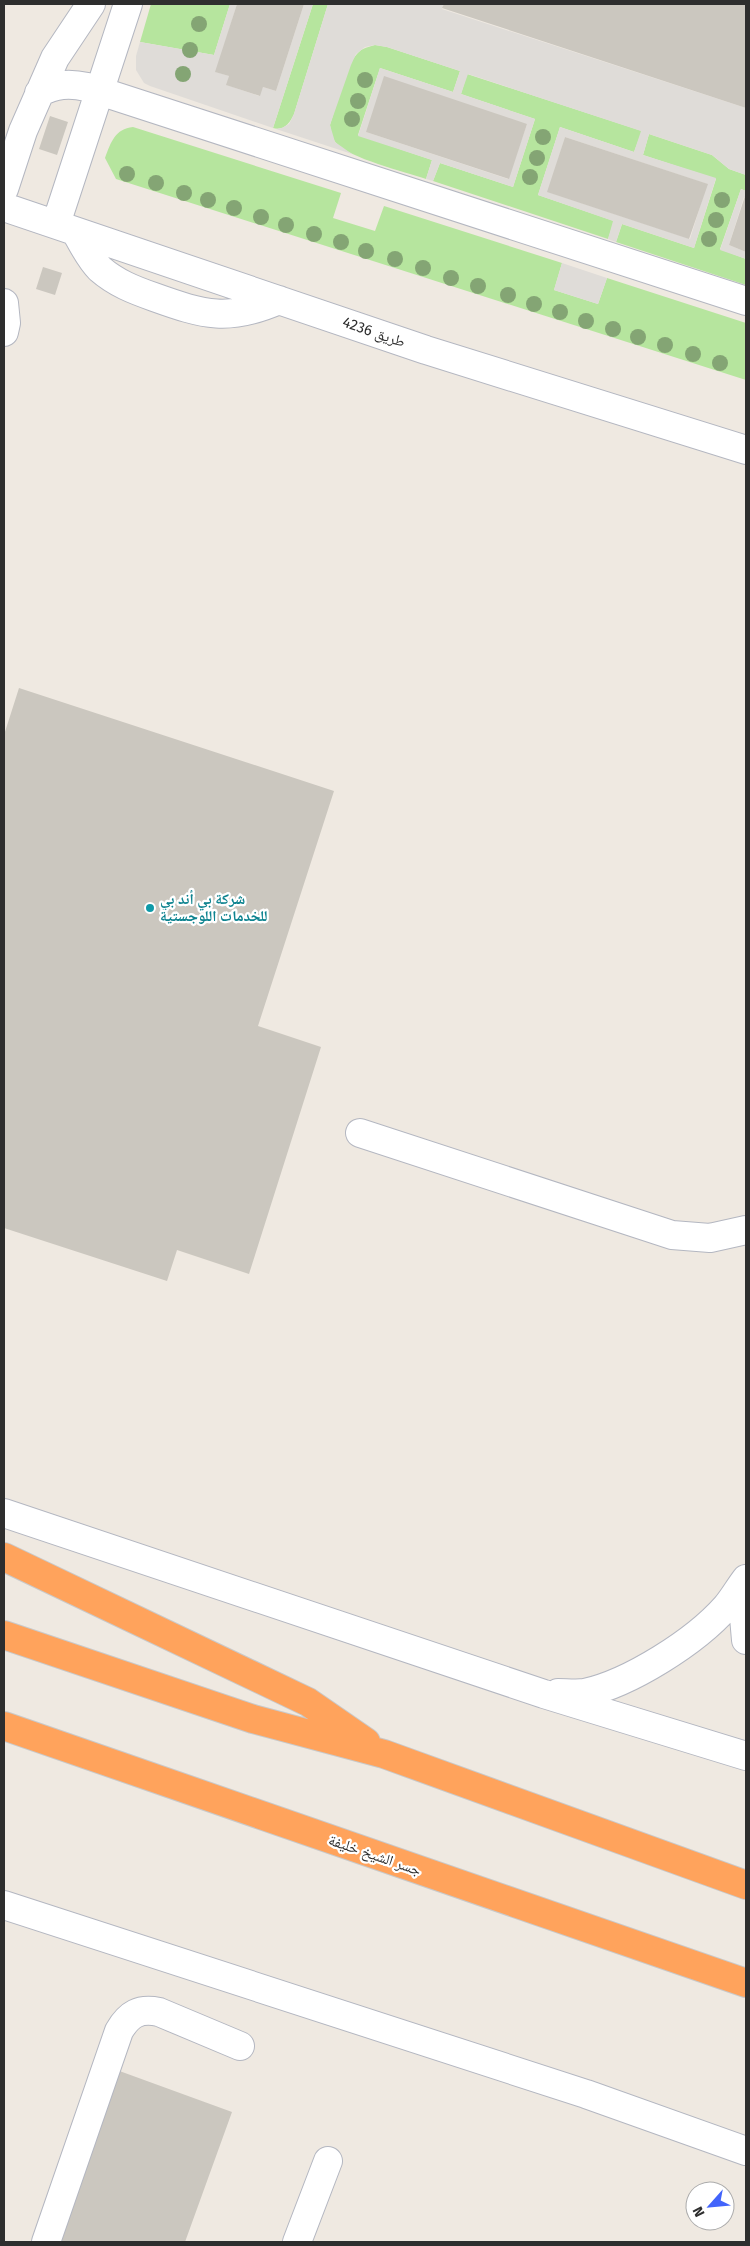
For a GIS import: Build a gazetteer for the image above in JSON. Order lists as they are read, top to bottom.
{
  "streets": {
    "highway": ["جسر الشيخ خليفة"],
    "street": ["طريق 4236"]
  },
  "places": ["شركة بي أند بي للخدمات اللوجستية"],
  "north": "bottom left"
}
